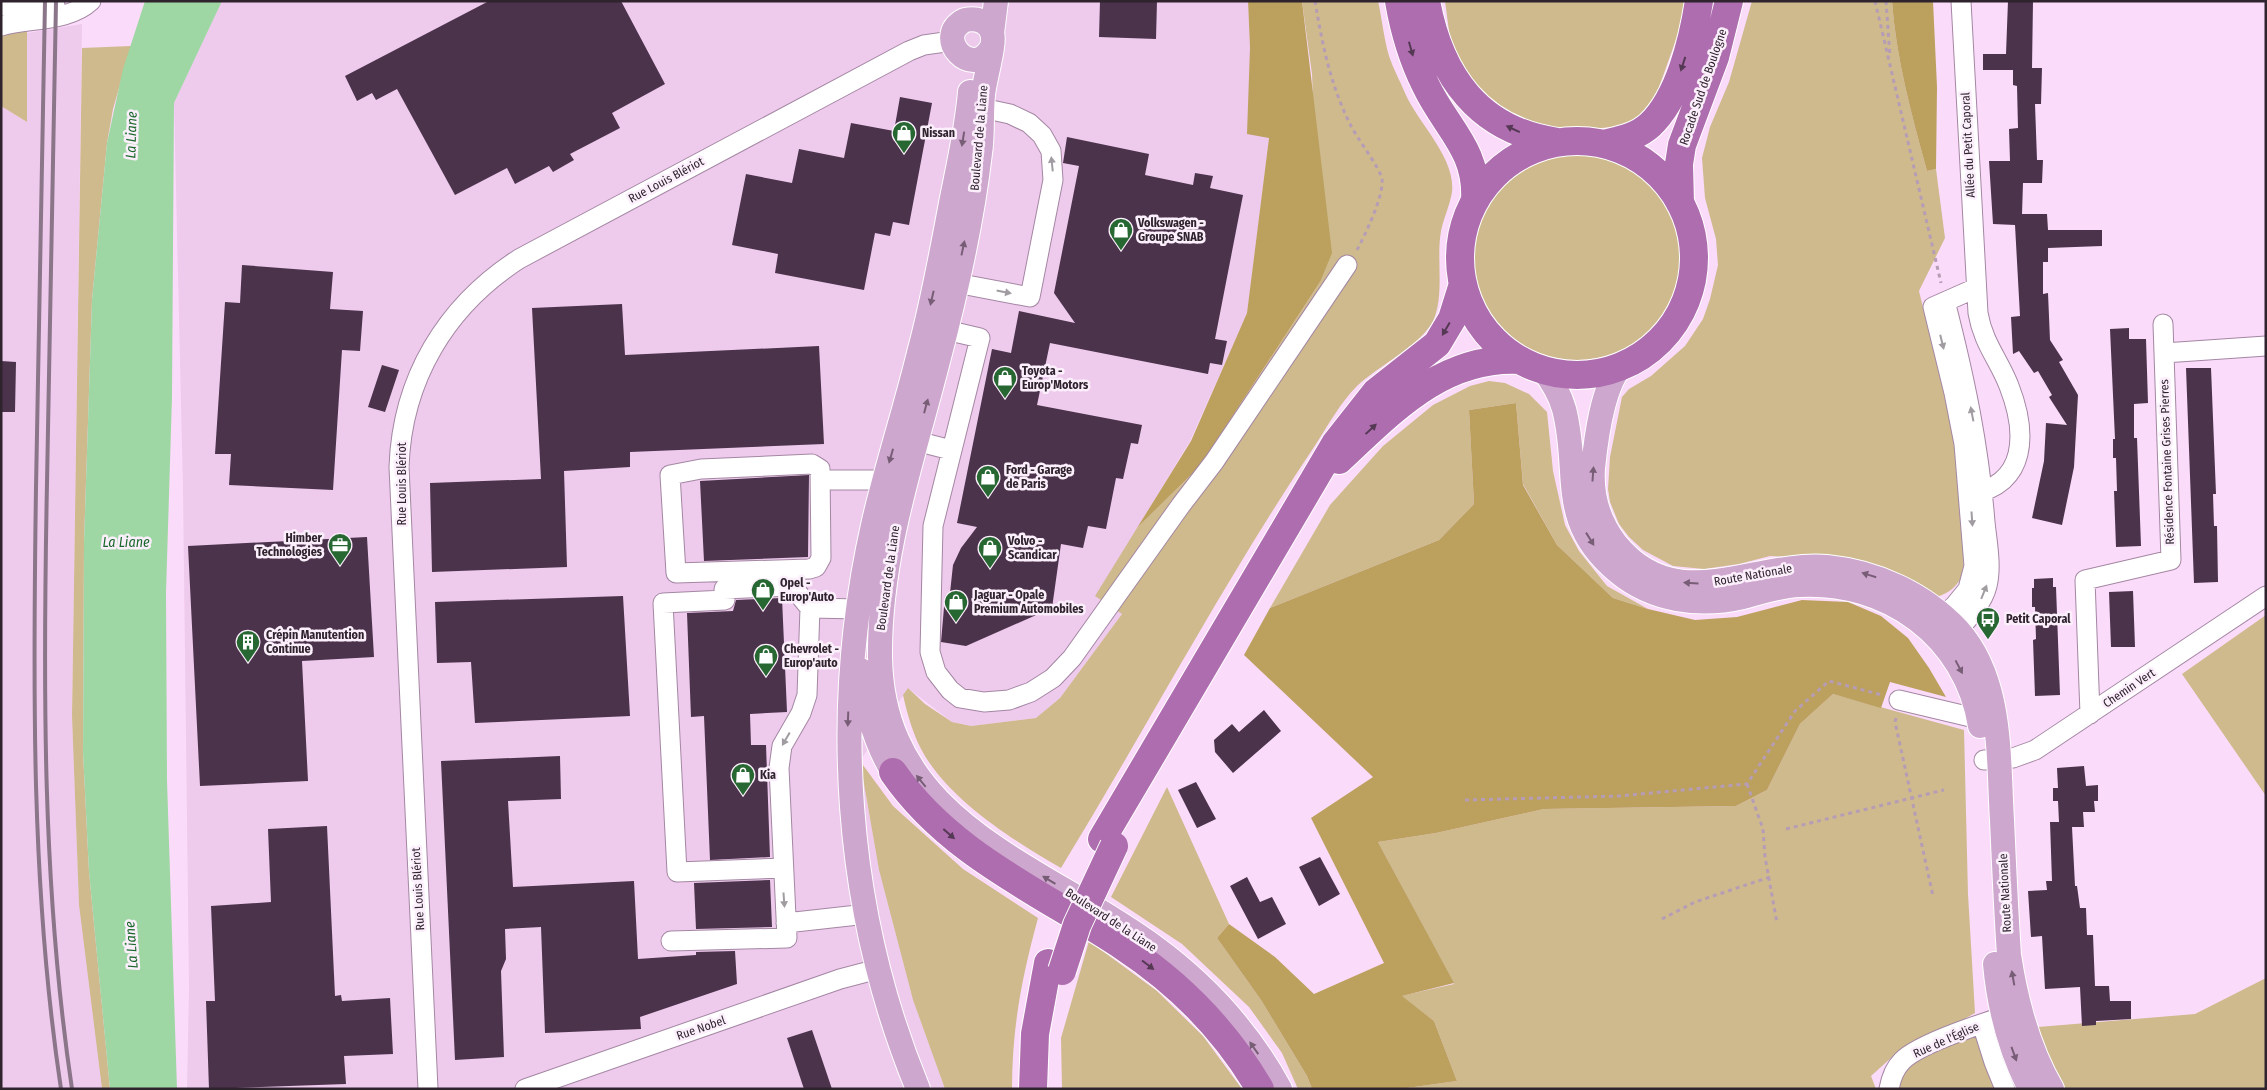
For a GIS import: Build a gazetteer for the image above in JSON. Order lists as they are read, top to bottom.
{
  "streets": {
    "highway": ["Rocade Sud de Boulogne"],
    "main road": ["Boulevard de la Liane", "Route Nationale"],
    "street": [
      "Allée du Petit Caporal",
      "Rue Louis Blériot",
      "Résidence Fontaine Grises Pierres",
      "Chemin Vert",
      "Rue Nobel",
      "Rue de l'Église"
    ]
  },
  "crossings": [
    ["Boulevard de la Liane", "Rue Louis Blériot"],
    ["Boulevard de la Liane", "Rue Nobel"],
    ["Résidence Fontaine Grises Pierres", "Chemin Vert"],
    ["Route Nationale", "Chemin Vert"],
    ["Route Nationale", "Rue de l'Église"]
  ],
  "water": ["La Liane"],
  "places": {
    "shop": [
      "Nissan",
      "Volkswagen - Groupe SNAB",
      "Toyota - Europ'Motors",
      "Ford - Garage de Paris",
      "Volvo - Scandicar",
      "Opel - Europ'Auto",
      "Jaguar - Opale Premium Automobiles",
      "Chevrolet - Europ'auto",
      "Kia"
    ],
    "office": ["Himber Technologies"],
    "bus stop": ["Petit Caporal"],
    "building": ["Crépin Manutention Continue"]
  }
}
